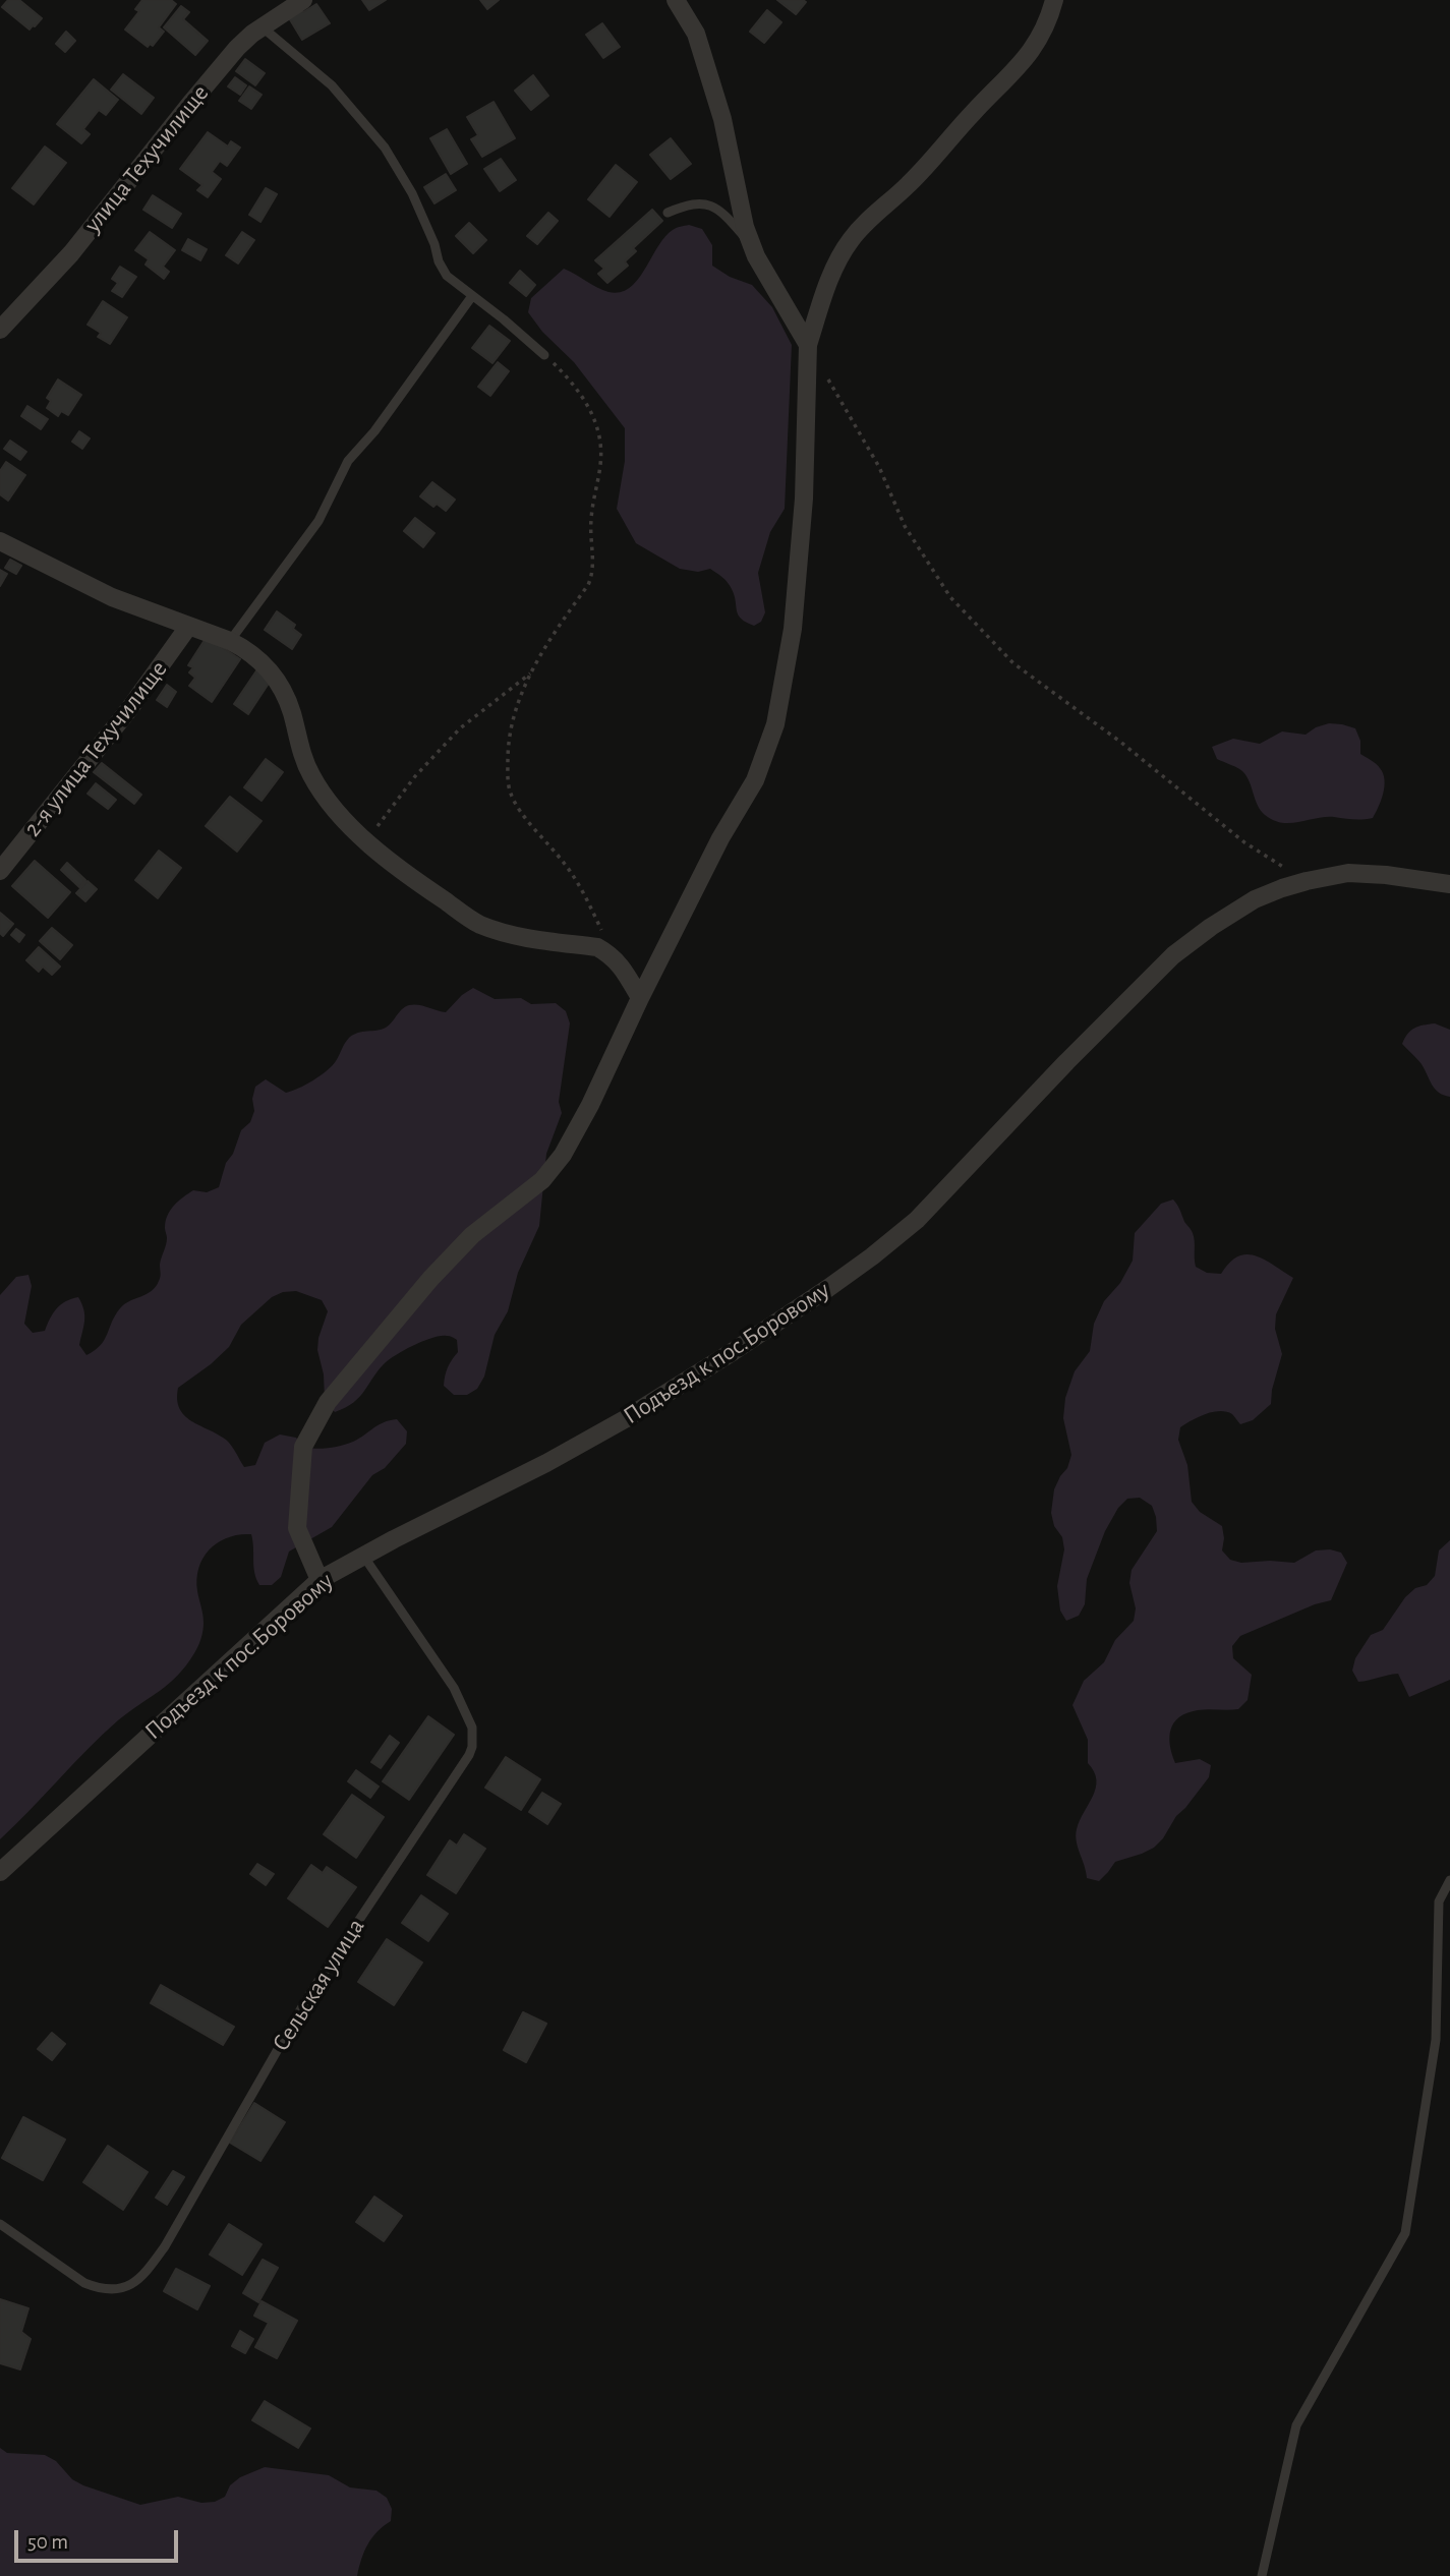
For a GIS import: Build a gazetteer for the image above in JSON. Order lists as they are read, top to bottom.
{
  "streets": {
    "street": ["улица Техучилище", "2-я улица Техучилище", "Подъезд к пос.Боровому"],
    "lane": ["Сельская улица"]
  },
  "crossings": [
    ["Подъезд к пос.Боровому", "Сельская улица"]
  ],
  "scale_bar": "50 m"
}
